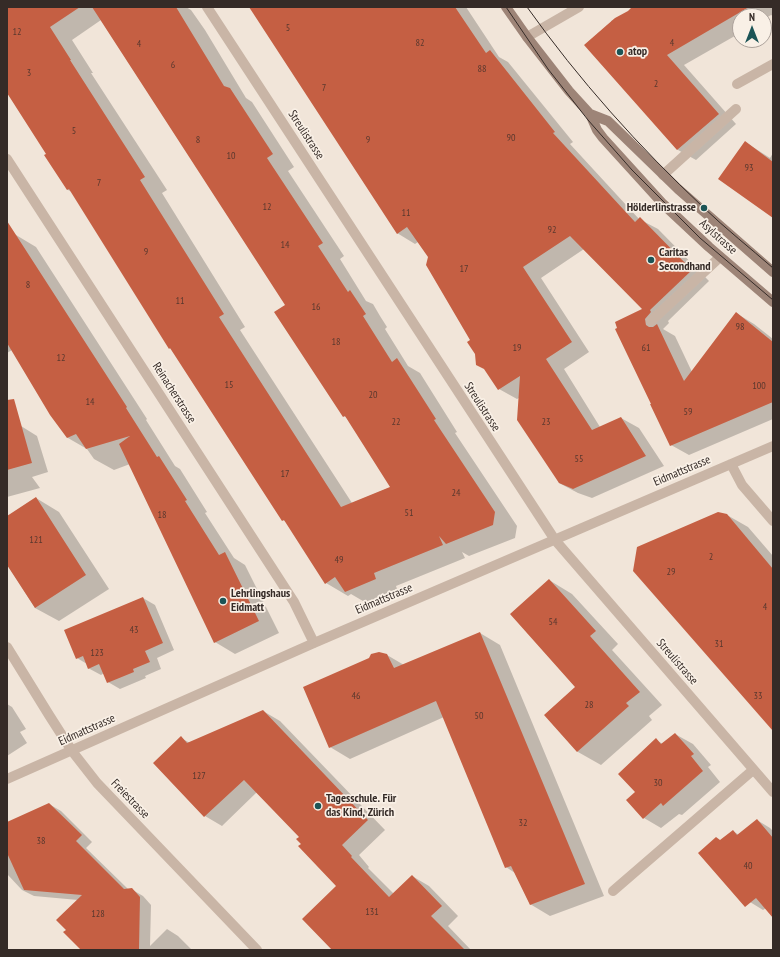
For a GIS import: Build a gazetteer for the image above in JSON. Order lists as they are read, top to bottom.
{
  "streets": {
    "main road": ["Asylstrasse"],
    "street": [
      "Streulistrasse",
      "Reinacherstrasse",
      "Eidmattstrasse",
      "Freiestrasse"
    ]
  },
  "crossings": [
    ["Streulistrasse", "Eidmattstrasse"],
    ["Reinacherstrasse", "Eidmattstrasse"],
    ["Eidmattstrasse", "Freiestrasse"]
  ],
  "places": [
    "atop",
    "Hölderlinstrasse",
    "Caritas Secondhand",
    "Lehrlingshaus Eidmatt",
    "Tagesschule. Für das Kind, Zürich"
  ],
  "house_numbers": [
    "5",
    "12",
    "82",
    "4",
    "4",
    "6",
    "88",
    "3",
    "2",
    "7",
    "5",
    "90",
    "8",
    "9",
    "10",
    "93",
    "7",
    "12",
    "11",
    "92",
    "14",
    "9",
    "17",
    "8",
    "11",
    "16",
    "98",
    "18",
    "19",
    "61",
    "12",
    "15",
    "100",
    "20",
    "14",
    "59",
    "22",
    "23",
    "55",
    "17",
    "24",
    "51",
    "18",
    "121",
    "2",
    "49",
    "29",
    "4",
    "54",
    "43",
    "31",
    "123",
    "46",
    "33",
    "28",
    "50",
    "127",
    "30",
    "32",
    "38",
    "40",
    "131",
    "128"
  ],
  "north": "top"
}
